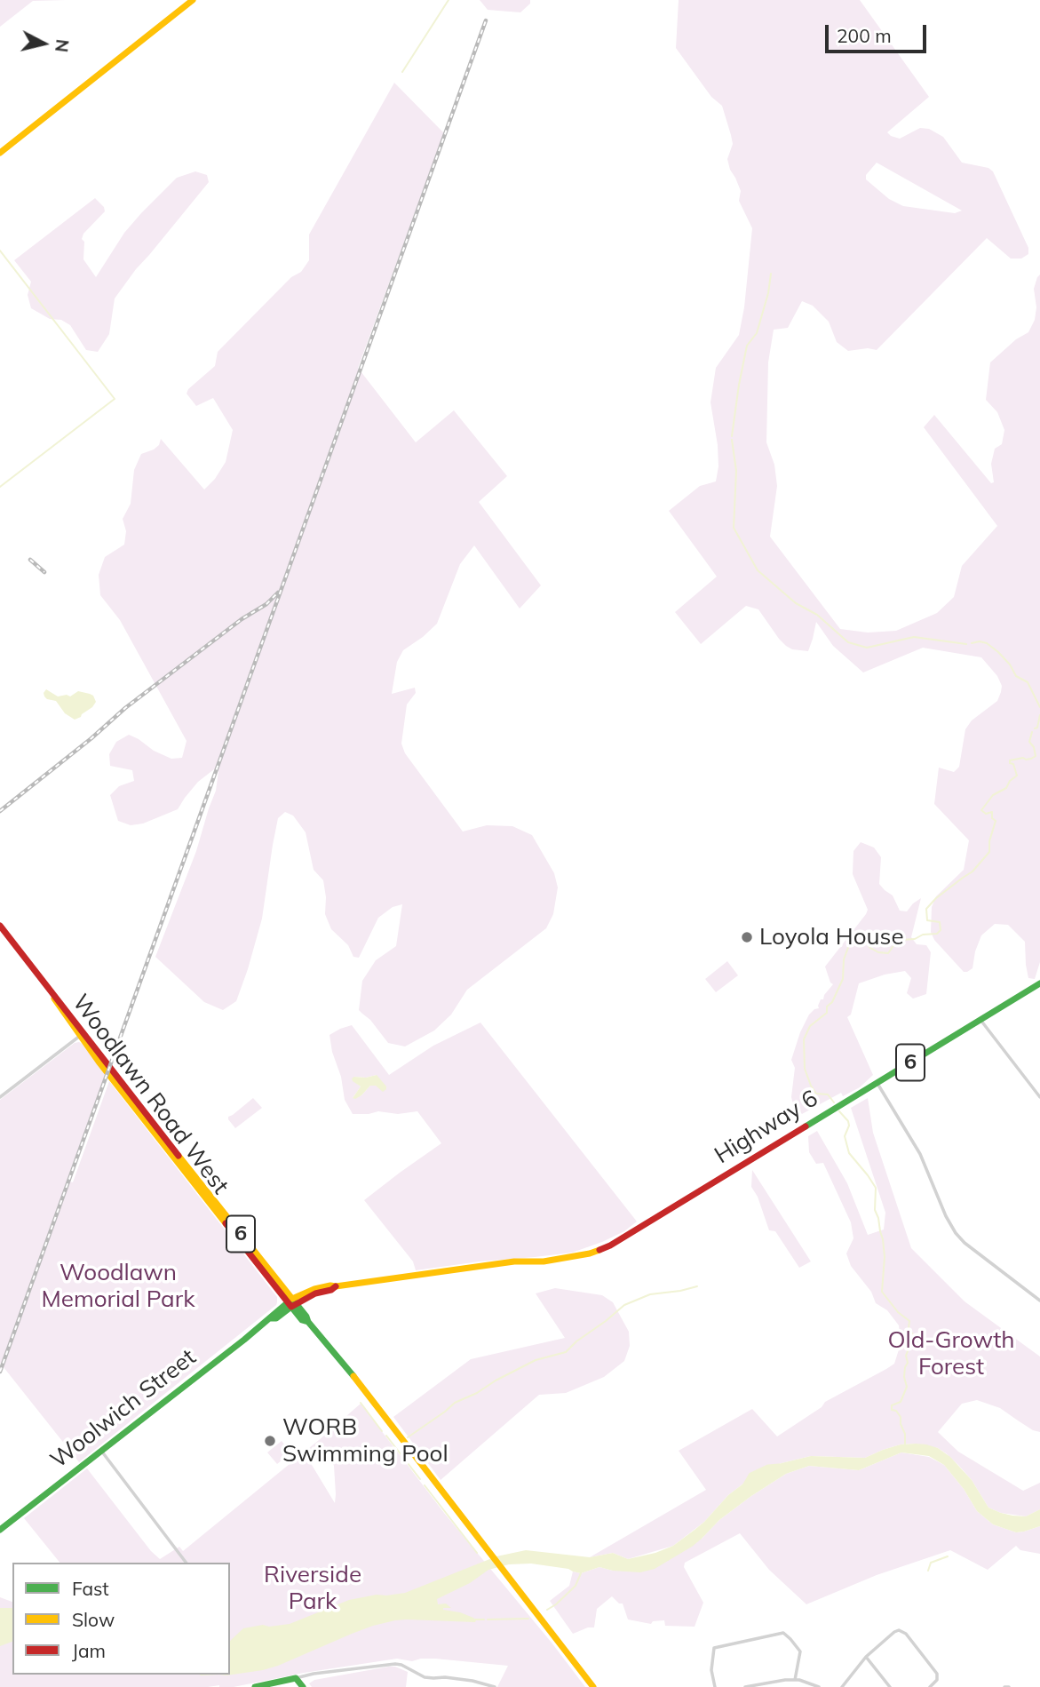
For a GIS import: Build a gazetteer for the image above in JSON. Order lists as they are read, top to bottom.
{
  "streets": {
    "main road": [
      "6",
      "Woodlawn Road West",
      "Highway 6",
      "Woolwich Street"
    ]
  },
  "crossings": [
    ["Woodlawn Road West", "Woolwich Street"],
    ["Highway 6", "Woolwich Street"]
  ],
  "parks": ["Woodlawn Memorial Park", "Old-Growth Forest", "Riverside Park"],
  "places": ["Loyola House", "WORB Swimming Pool"],
  "legend": ["Fast", "Slow", "Jam"],
  "scale_bar": "200 m",
  "north": "right"
}
